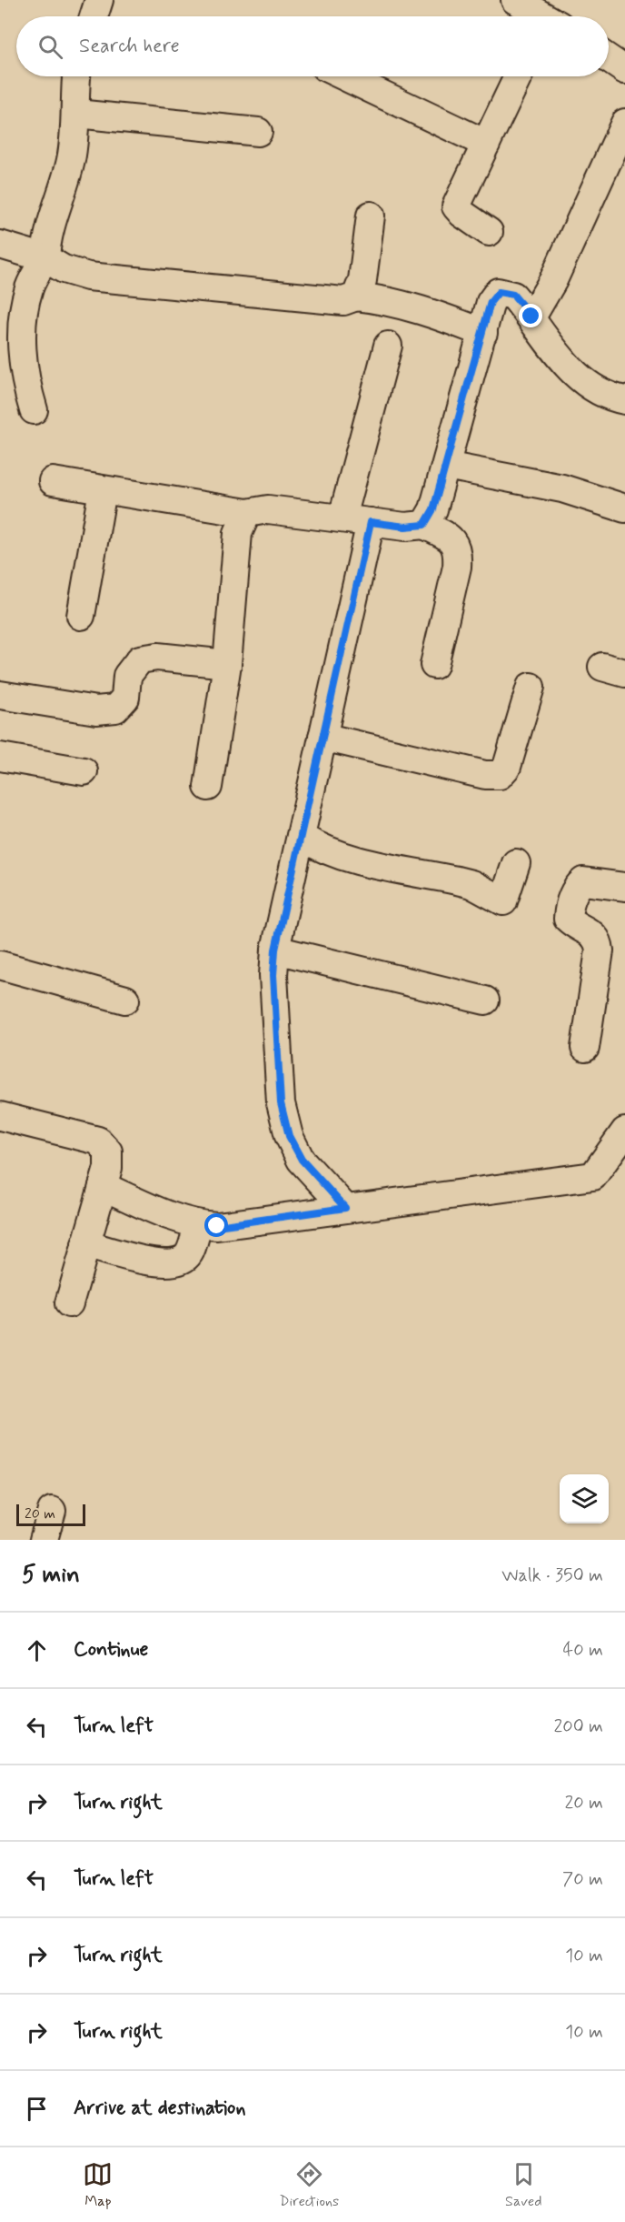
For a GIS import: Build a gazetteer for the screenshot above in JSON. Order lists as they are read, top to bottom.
{
  "scale_bar": "20 m",
  "page": {
    "search": "Search here",
    "scale": "20 m",
    "heading": ["5 min", "Walk · 350 m"],
    "list": [
      ["Continue", "40 m"],
      ["Turn left", "200 m"],
      ["Turn right", "20 m"],
      ["Turn left", "70 m"],
      ["Turn right", "10 m"],
      ["Turn right", "10 m"],
      "Arrive at destination"
    ],
    "nav": ["Map", "Directions", "Saved"]
  }
}
